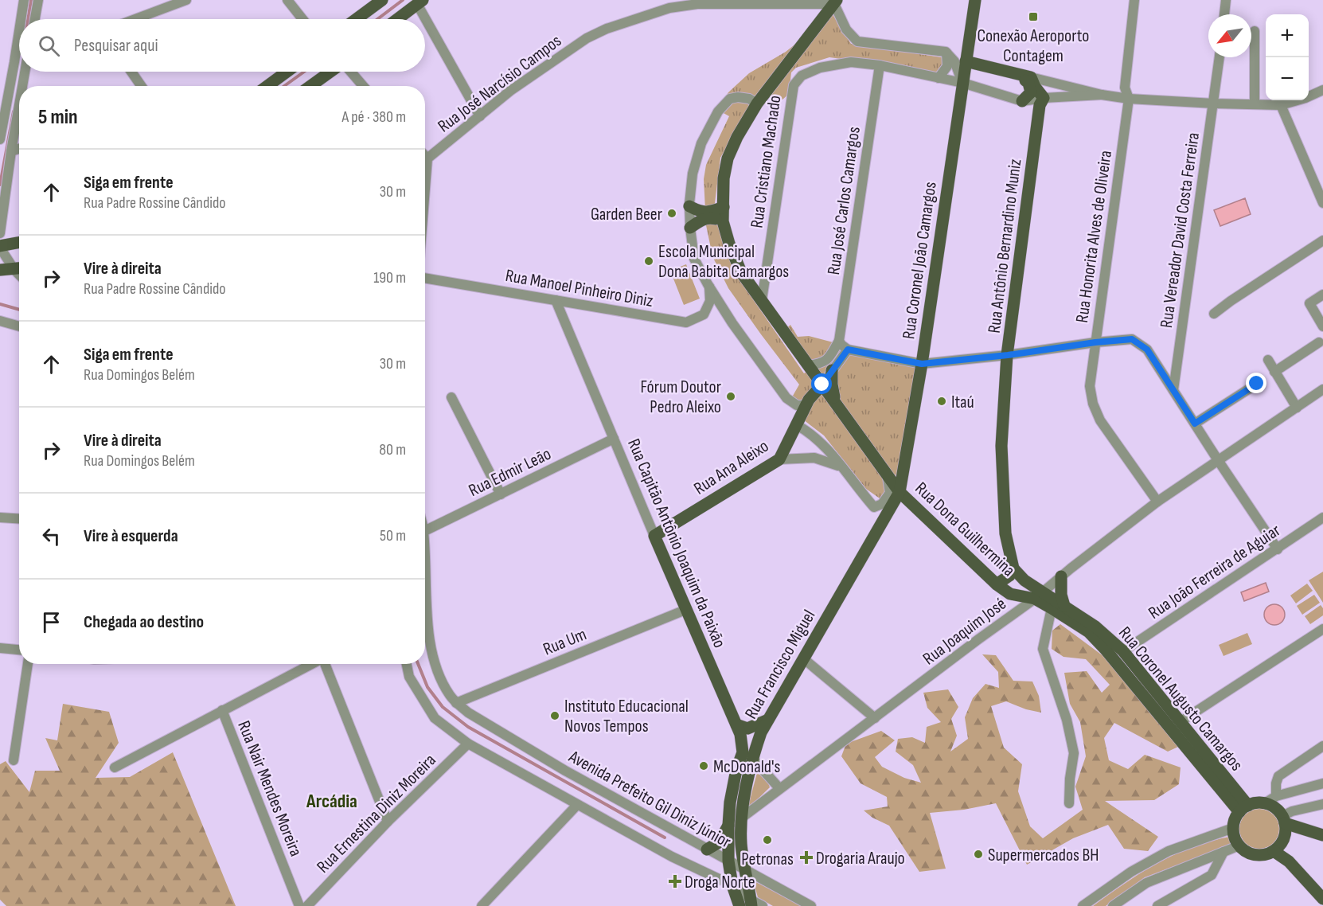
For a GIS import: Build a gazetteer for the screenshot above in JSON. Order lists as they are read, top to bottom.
{
  "streets": {
    "main road": [
      "Rua Antônio Bernardino Muniz",
      "Rua Coronel João Camargos",
      "Rua Ana Aleixo",
      "Rua Dona Guilhermina",
      "Rua Capitão Antônio Joaquim da Paixão",
      "Rua Francisco Miguel",
      "Rua Coronel Augusto Camargos"
    ],
    "street": [
      "Rua José Narcísio Campos",
      "Rua Cristiano Machado",
      "Rua José Carlos Camargos",
      "Rua Vereador David Costa Ferreira",
      "Rua Honorita Alves de Oliveira",
      "Rua Manoel Pinheiro Diniz",
      "Rua Edmir Leão",
      "Rua João Ferreira de Aguiar",
      "Rua Joaquim José",
      "Rua Um",
      "Rua Nair Mendes Moreira",
      "Avenida Prefeito Gil Diniz Júnior",
      "Rua Ernestina Diniz Moreira"
    ]
  },
  "crossings": [
    ["Rua José Narcísio Campos", "Rua Dona Guilhermina"],
    ["Rua Cristiano Machado", "Rua José Carlos Camargos"],
    ["Rua Cristiano Machado", "Rua Dona Guilhermina"],
    ["Rua José Carlos Camargos", "Rua Dona Guilhermina"],
    ["Rua Honorita Alves de Oliveira", "Rua Joaquim José"],
    ["Rua Antônio Bernardino Muniz", "Rua Coronel Augusto Camargos"],
    ["Rua Coronel João Camargos", "Rua Dona Guilhermina"],
    ["Rua Coronel João Camargos", "Rua Francisco Miguel"],
    ["Rua Manoel Pinheiro Diniz", "Rua Capitão Antônio Joaquim da Paixão"],
    ["Rua Ana Aleixo", "Rua Dona Guilhermina"],
    ["Rua Ana Aleixo", "Rua Capitão Antônio Joaquim da Paixão"],
    ["Rua Edmir Leão", "Rua Capitão Antônio Joaquim da Paixão"],
    ["Rua Dona Guilhermina", "Rua Joaquim José"],
    ["Rua Dona Guilhermina", "Rua Francisco Miguel"],
    ["Rua Dona Guilhermina", "Rua Coronel Augusto Camargos"],
    ["Rua Capitão Antônio Joaquim da Paixão", "Rua Um"],
    ["Rua Capitão Antônio Joaquim da Paixão", "Rua Francisco Miguel"],
    ["Rua João Ferreira de Aguiar", "Rua Coronel Augusto Camargos"],
    ["Rua Joaquim José", "Rua Francisco Miguel"],
    ["Rua Joaquim José", "Rua Coronel Augusto Camargos"],
    ["Rua Um", "Avenida Prefeito Gil Diniz Júnior"],
    ["Rua Francisco Miguel", "Avenida Prefeito Gil Diniz Júnior"]
  ],
  "districts": ["Arcádia"],
  "places": {
    "transit": ["Conexão Aeroporto Contagem"],
    "other": [
      "Garden Beer",
      "Escola Municipal Dona Babita Camargos",
      "Fórum Doutor Pedro Aleixo",
      "Itaú",
      "Instituto Educacional Novos Tempos",
      "McDonald's",
      "Petronas",
      "Supermercados BH"
    ],
    "health": ["Drogaria Araujo", "Droga Norte"]
  },
  "north": "bottom left",
  "page": {
    "map_buttons": ["+", "−"],
    "search": "Pesquisar aqui",
    "heading": ["5 min", "A pé · 380 m"],
    "list": [
      ["Siga em frente", "Rua Padre Rossine Cândido", "30 m"],
      ["Vire à direita", "Rua Padre Rossine Cândido", "190 m"],
      ["Siga em frente", "Rua Domingos Belém", "30 m"],
      ["Vire à direita", "Rua Domingos Belém", "80 m"],
      ["Vire à esquerda", "50 m"],
      "Chegada ao destino"
    ]
  }
}
